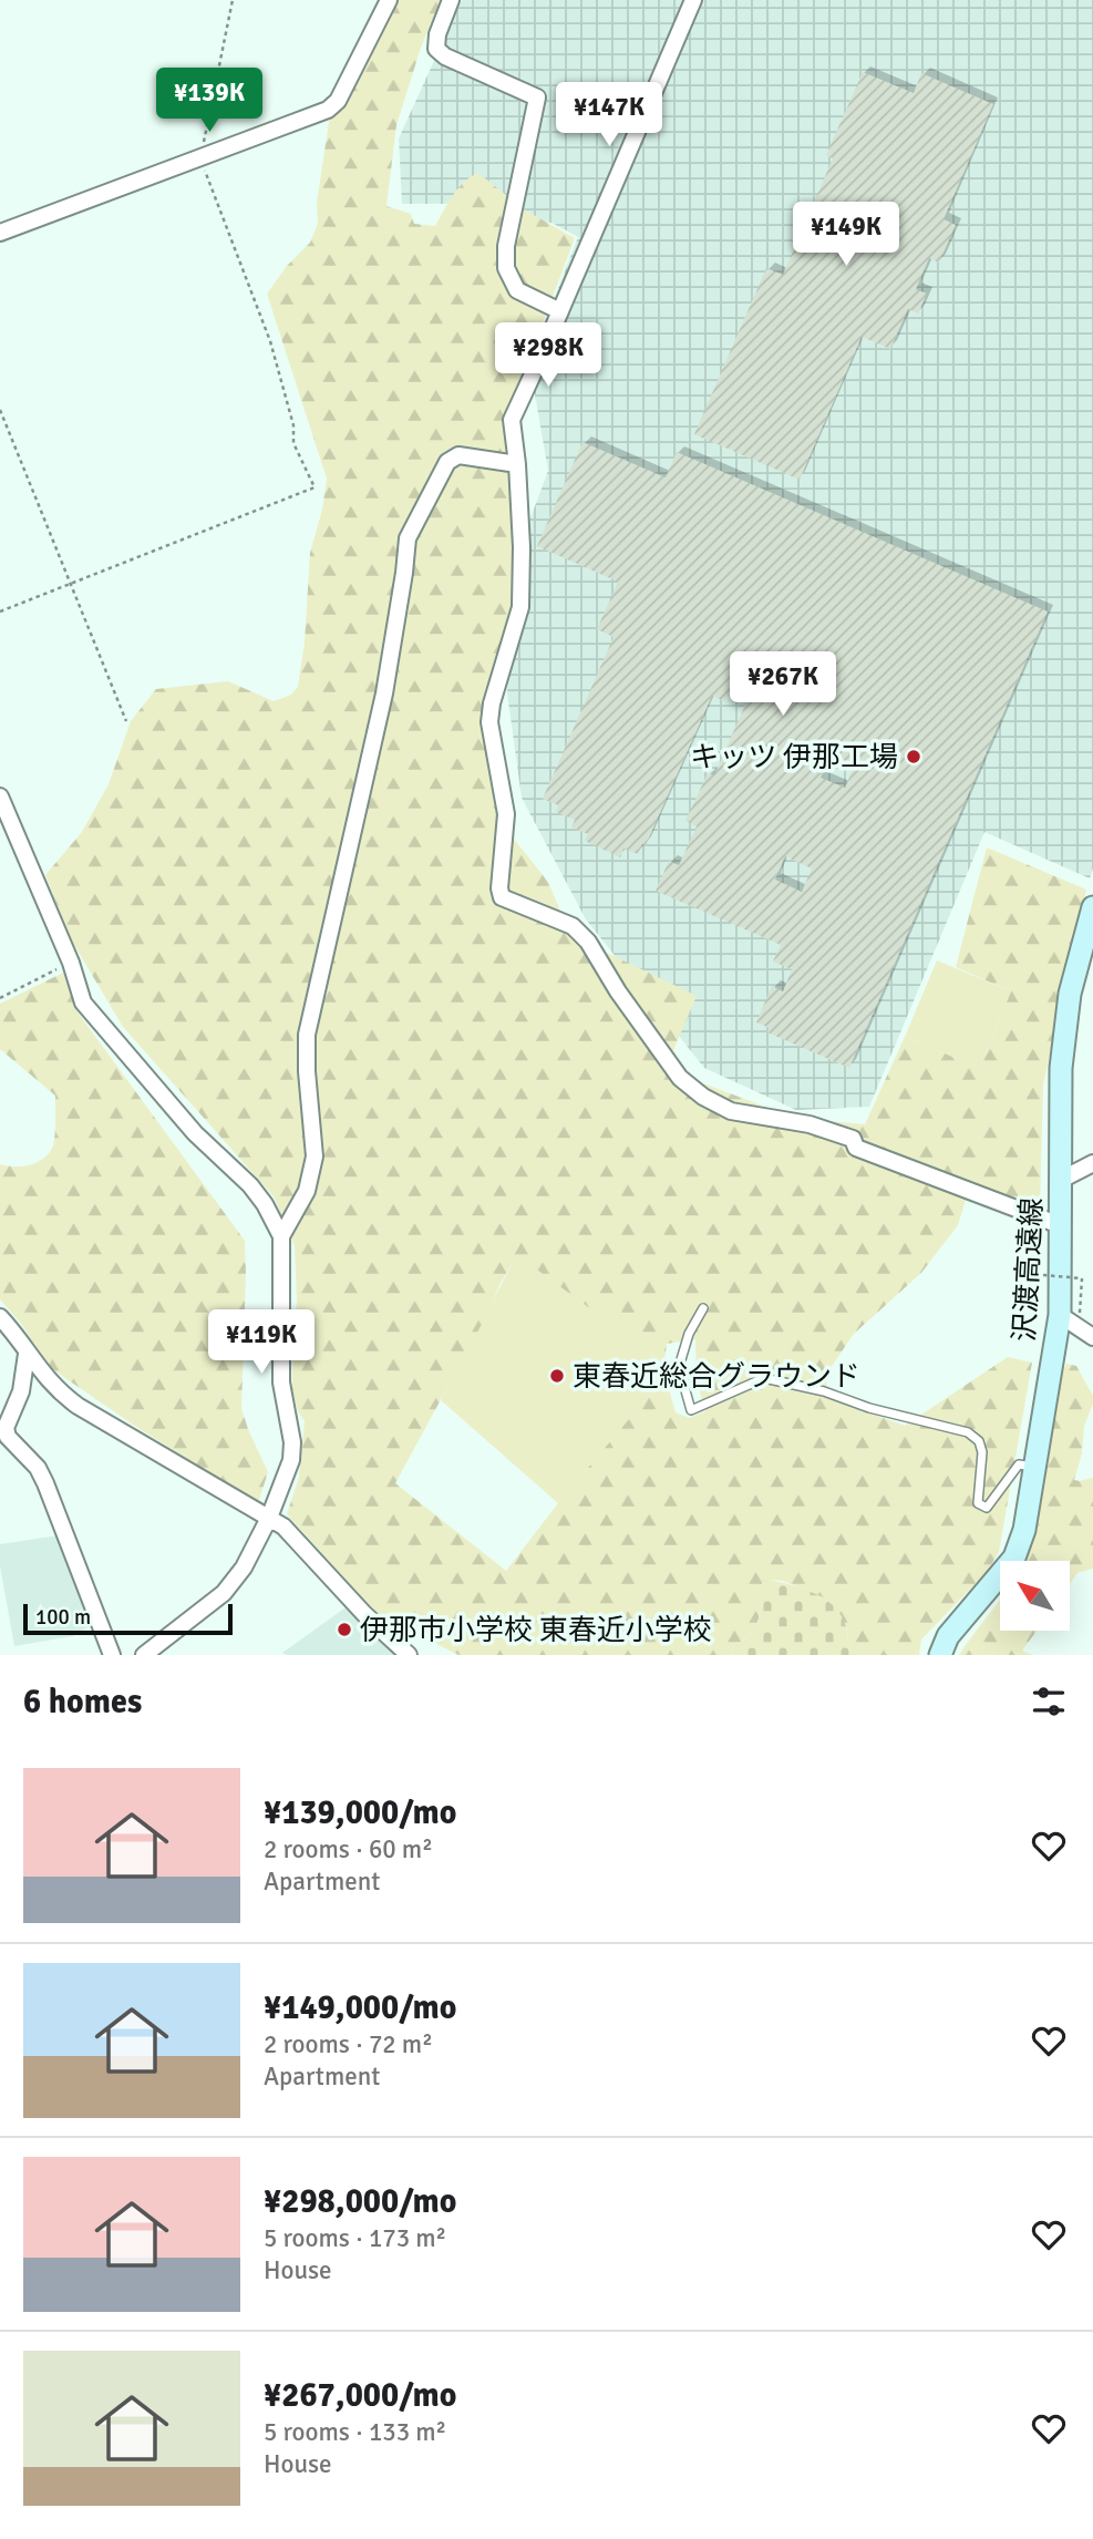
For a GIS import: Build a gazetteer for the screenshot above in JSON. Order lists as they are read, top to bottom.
{
  "streets": {
    "main road": ["沢渡高遠線"]
  },
  "places": ["キッツ 伊那工場", "東春近総合グラウンド", "伊那市小学校 東春近小学校"],
  "scale_bar": "100 m",
  "north": "top left",
  "page": {
    "price": [
      "¥139K",
      "¥147K",
      "¥149K",
      "¥298K",
      "¥267K",
      "¥119K"
    ],
    "scale": "100 m",
    "heading": "6 homes",
    "list": [
      {
        "name": "¥139,000/mo",
        "note": "2 rooms · 60 m² · Apartment"
      },
      {
        "name": "¥149,000/mo",
        "note": "2 rooms · 72 m² · Apartment"
      },
      {
        "name": "¥298,000/mo",
        "note": "5 rooms · 173 m² · House"
      },
      {
        "name": "¥267,000/mo",
        "note": "5 rooms · 133 m² · House"
      }
    ]
  }
}
